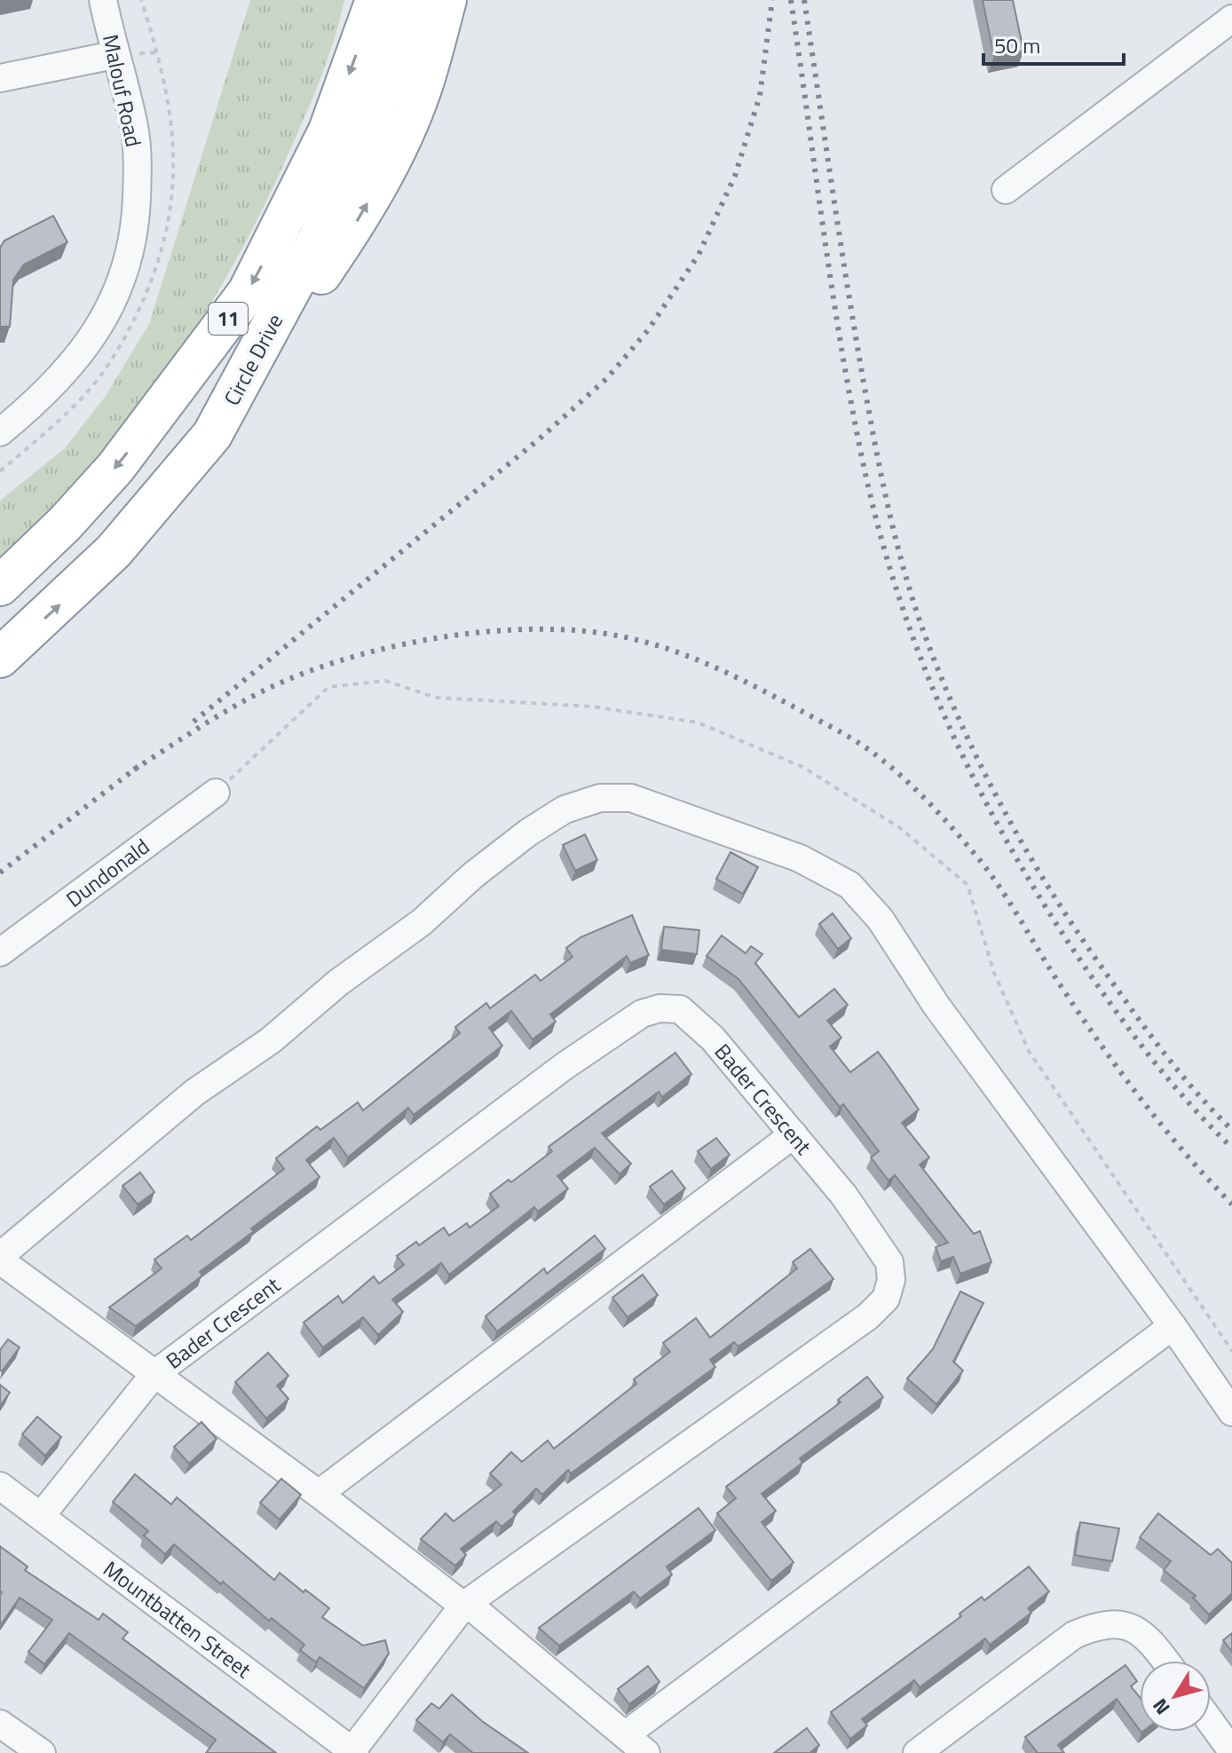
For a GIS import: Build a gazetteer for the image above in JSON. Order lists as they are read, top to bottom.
{
  "streets": {
    "highway": ["11", "Circle Drive"],
    "street": [
      "Malouf Road",
      "Dundonald",
      "Bader Crescent",
      "Mountbatten Street"
    ]
  },
  "crossings": [
    ["Bader Crescent", "Mountbatten Street"]
  ],
  "scale_bar": "50 m",
  "north": "bottom left"
}
